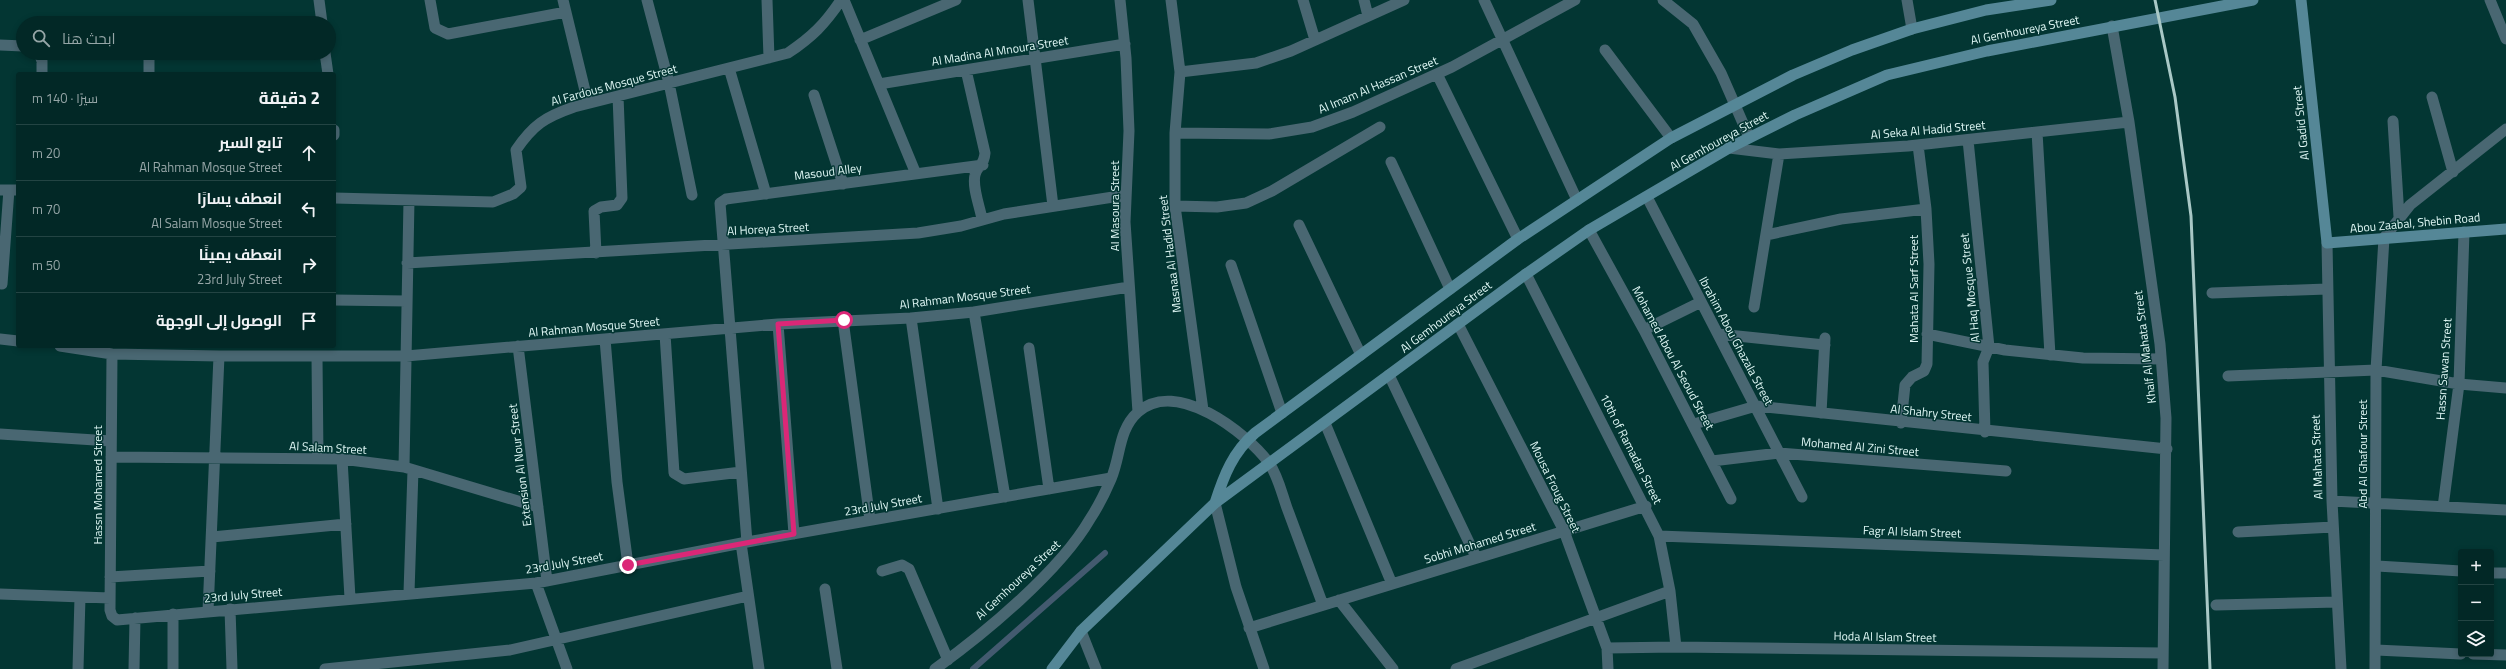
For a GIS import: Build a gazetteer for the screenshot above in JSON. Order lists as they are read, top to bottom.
{
  "streets": {
    "main road": ["Al Gemhoureya Street", "Al Gadid Street", "Abou Zaabal, Shebin Road"],
    "street": [
      "Al Madina Al Mnoura Street",
      "Al Fardous Mosque Street",
      "Al Imam Al Hassan Street",
      "Al Seka Al Hadid Street",
      "Masoud Alley",
      "Al Masoura Street",
      "Al Horeya Street",
      "Masnaa Al Hadid Street",
      "Al Haq Mosque Street",
      "Mahata Al Sarf Street",
      "Al Rahman Mosque Street",
      "Ibrahim Abou Ghazala Street",
      "Khalf Al Mahata Street",
      "Mohamed Abou Al Seoud Street",
      "Hassn Sawan Street",
      "Al Shahry Street",
      "Mohamed Al Zini Street",
      "Al Salam Street",
      "10th of Ramadan Street",
      "Abd Al Ghafour Street",
      "Al Mahata Street",
      "Extension Al Nour Street",
      "Hassn Mohamed Street",
      "Mousa Froug Street",
      "23rd July Street",
      "Fagr Al Islam Street",
      "Sobhi Mohamed Street",
      "Hoda Al Islam Street"
    ]
  },
  "crossings": [
    ["Al Gemhoureya Street", "Al Seka Al Hadid Street"],
    ["Al Gemhoureya Street", "Al Masoura Street"],
    ["Al Gemhoureya Street", "Masnaa Al Hadid Street"],
    ["Al Gemhoureya Street", "Ibrahim Abou Ghazala Street"],
    ["Al Gemhoureya Street", "Khalf Al Mahata Street"],
    ["Al Gemhoureya Street", "Mohamed Abou Al Seoud Street"],
    ["Al Gemhoureya Street", "10th of Ramadan Street"],
    ["Al Gemhoureya Street", "Mousa Froug Street"],
    ["Al Gemhoureya Street", "23rd July Street"],
    ["Al Madina Al Mnoura Street", "Al Masoura Street"],
    ["Al Imam Al Hassan Street", "Masnaa Al Hadid Street"],
    ["Al Gadid Street", "Abou Zaabal, Shebin Road"],
    ["Al Gadid Street", "Al Mahata Street"],
    ["Al Seka Al Hadid Street", "Al Haq Mosque Street"],
    ["Al Seka Al Hadid Street", "Mahata Al Sarf Street"],
    ["Al Seka Al Hadid Street", "Khalf Al Mahata Street"],
    ["Masoud Alley", "Al Horeya Street"],
    ["Al Masoura Street", "Al Horeya Street"],
    ["Al Masoura Street", "Al Rahman Mosque Street"],
    ["Abou Zaabal, Shebin Road", "Hassn Sawan Street"],
    ["Abou Zaabal, Shebin Road", "Abd Al Ghafour Street"],
    ["Abou Zaabal, Shebin Road", "Al Mahata Street"],
    ["Al Haq Mosque Street", "Al Shahry Street"],
    ["Mahata Al Sarf Street", "Al Shahry Street"],
    ["Al Rahman Mosque Street", "Extension Al Nour Street"],
    ["Al Rahman Mosque Street", "Hassn Mohamed Street"],
    ["Ibrahim Abou Ghazala Street", "Al Shahry Street"],
    ["Ibrahim Abou Ghazala Street", "Mohamed Al Zini Street"],
    ["Khalf Al Mahata Street", "Al Shahry Street"],
    ["Khalf Al Mahata Street", "Fagr Al Islam Street"],
    ["Khalf Al Mahata Street", "Hoda Al Islam Street"],
    ["Mohamed Abou Al Seoud Street", "Al Shahry Street"],
    ["Mohamed Abou Al Seoud Street", "Mohamed Al Zini Street"],
    ["Al Salam Street", "Extension Al Nour Street"],
    ["Al Salam Street", "Hassn Mohamed Street"],
    ["10th of Ramadan Street", "Fagr Al Islam Street"],
    ["10th of Ramadan Street", "Sobhi Mohamed Street"],
    ["10th of Ramadan Street", "Hoda Al Islam Street"],
    ["Extension Al Nour Street", "23rd July Street"],
    ["Hassn Mohamed Street", "23rd July Street"],
    ["Mousa Froug Street", "Sobhi Mohamed Street"],
    ["Mousa Froug Street", "Hoda Al Islam Street"]
  ],
  "page": {
    "search": "ابحث هنا",
    "heading": ["2 دقيقة", "سيرًا · 140 m"],
    "list": [
      ["تابع السير", "Al Rahman Mosque Street", "20 m"],
      ["انعطف يسارًا", "Al Salam Mosque Street", "70 m"],
      ["انعطف يمينًا", "23rd July Street", "50 m"],
      "الوصول إلى الوجهة"
    ],
    "map_buttons": ["+", "−"]
  }
}
